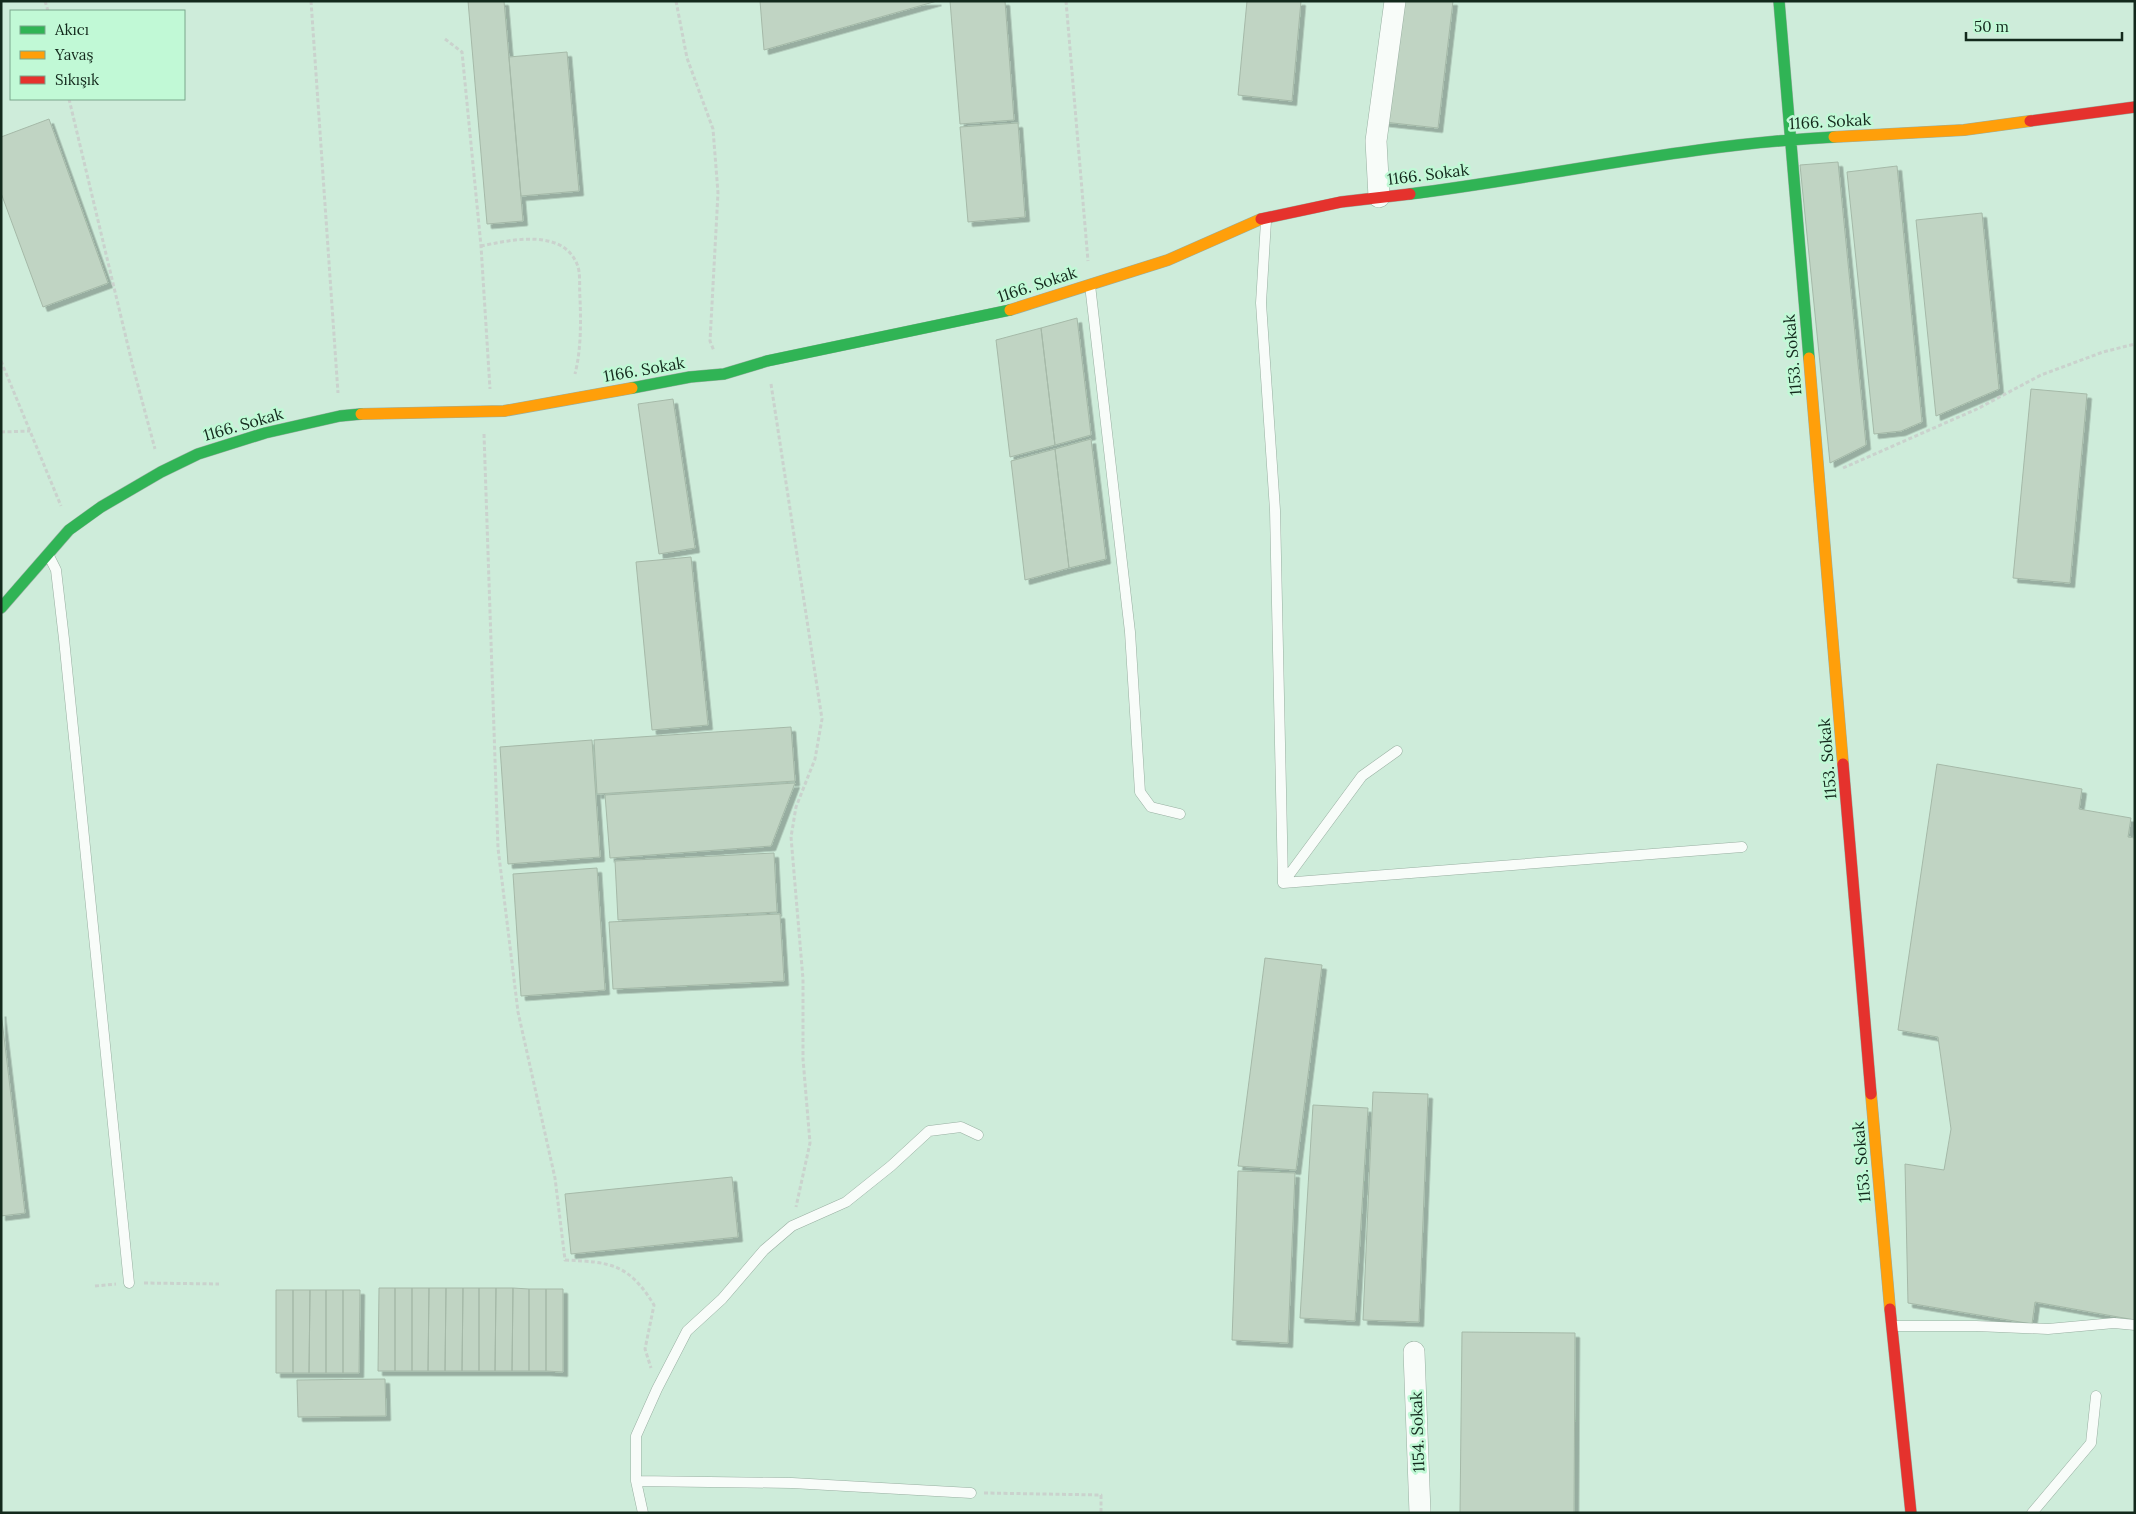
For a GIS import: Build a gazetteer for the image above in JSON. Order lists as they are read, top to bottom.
{
  "streets": {
    "street": ["1166. Sokak", "1153. Sokak", "1154. Sokak"]
  },
  "crossings": [
    ["1166. Sokak", "1153. Sokak"]
  ],
  "legend": ["Akıcı", "Yavaş", "Sıkışık"],
  "scale_bar": "50 m"
}
